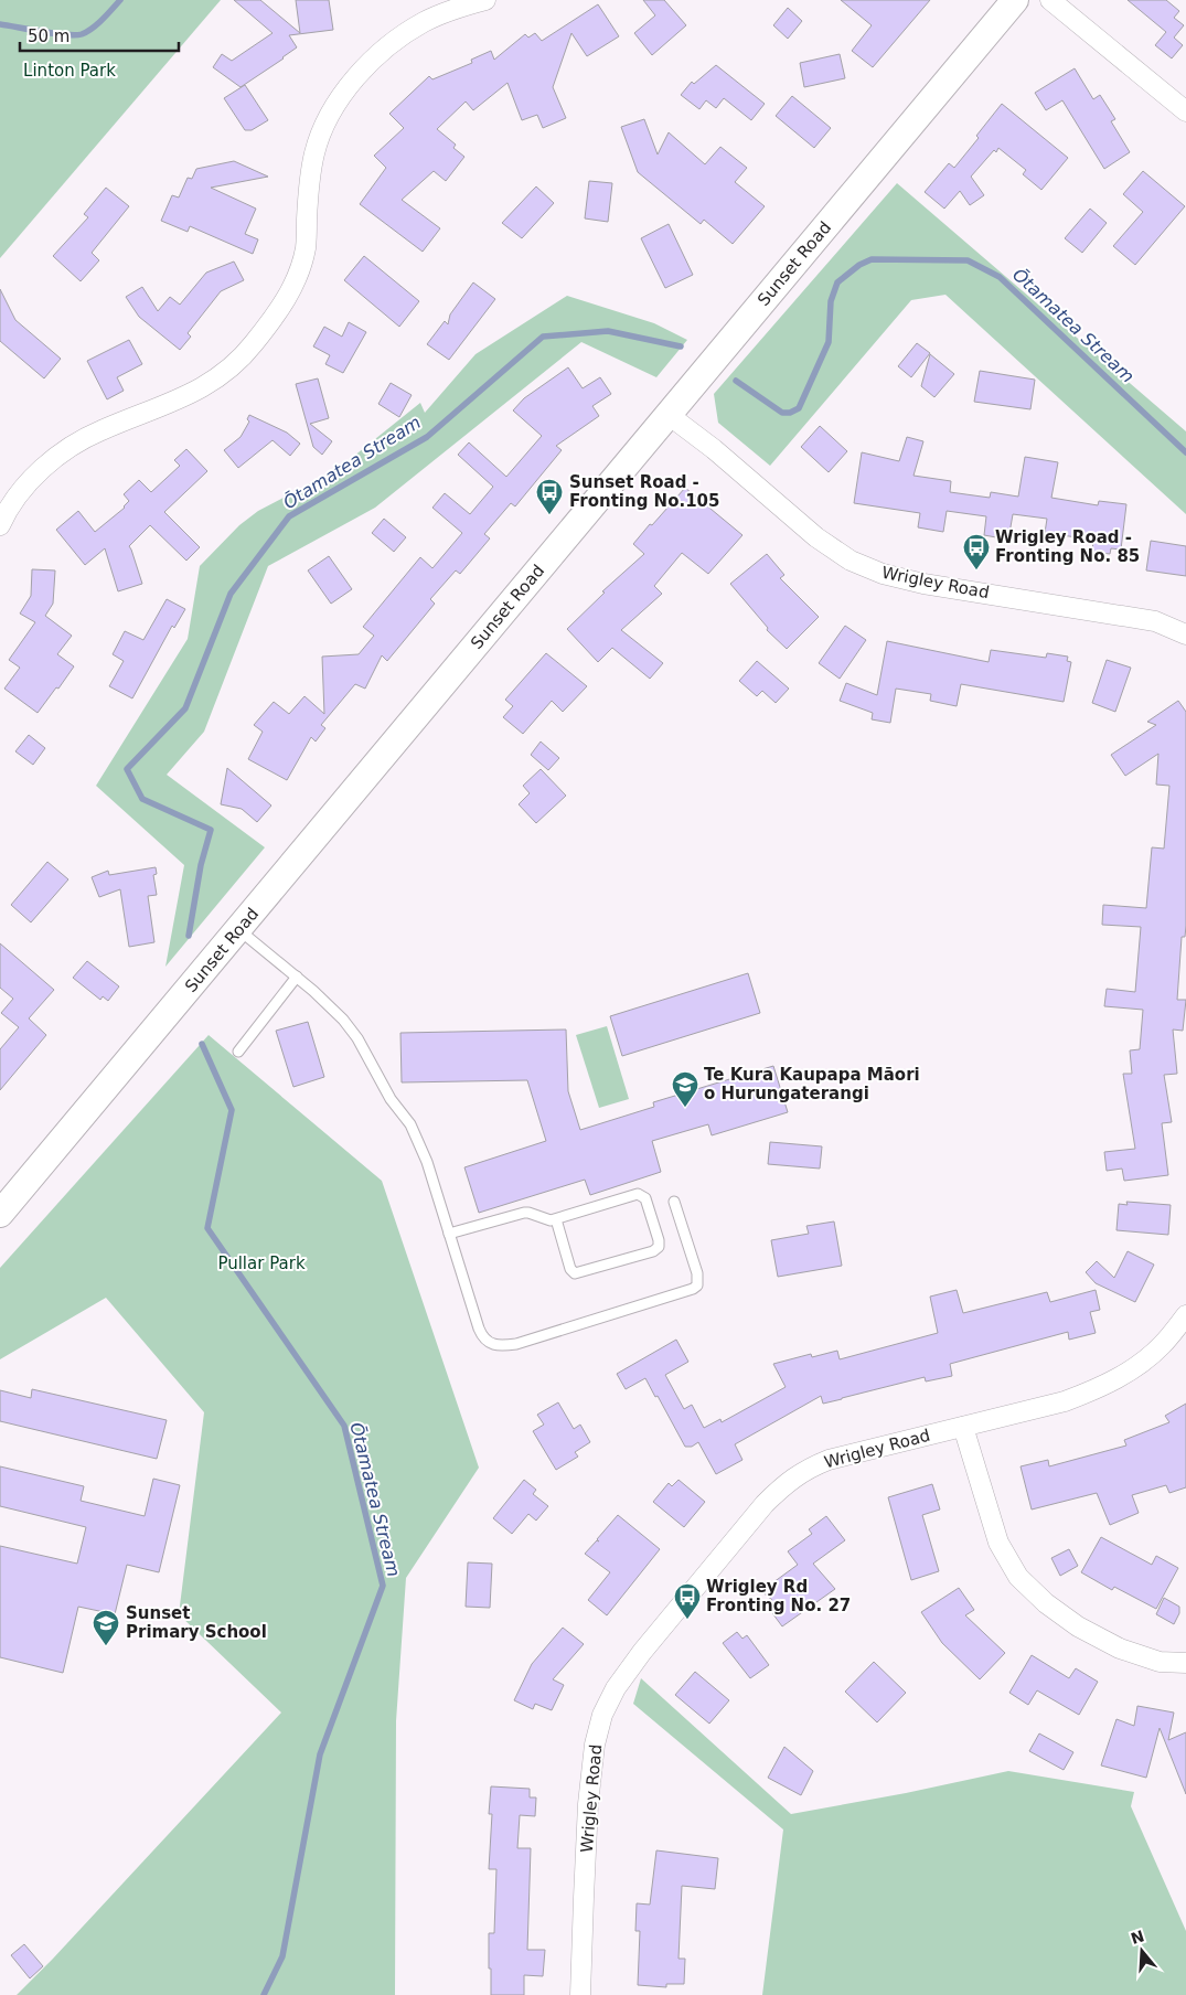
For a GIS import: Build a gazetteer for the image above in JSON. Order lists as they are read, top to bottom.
{
  "streets": {
    "main road": ["Sunset Road"],
    "street": ["Wrigley Road"]
  },
  "crossings": [
    ["Sunset Road", "Wrigley Road"]
  ],
  "water": ["Ōtamatea Stream"],
  "parks": ["Linton Park", "Pullar Park"],
  "places": {
    "bus stop": ["Sunset Road - Fronting No.105", "Wrigley Road - Fronting No. 85", "Wrigley Rd Fronting No. 27"],
    "school or university": ["Te Kura Kaupapa Māori o Hurungaterangi", "Sunset Primary School"]
  },
  "scale_bar": "50 m",
  "north": "top"
}
